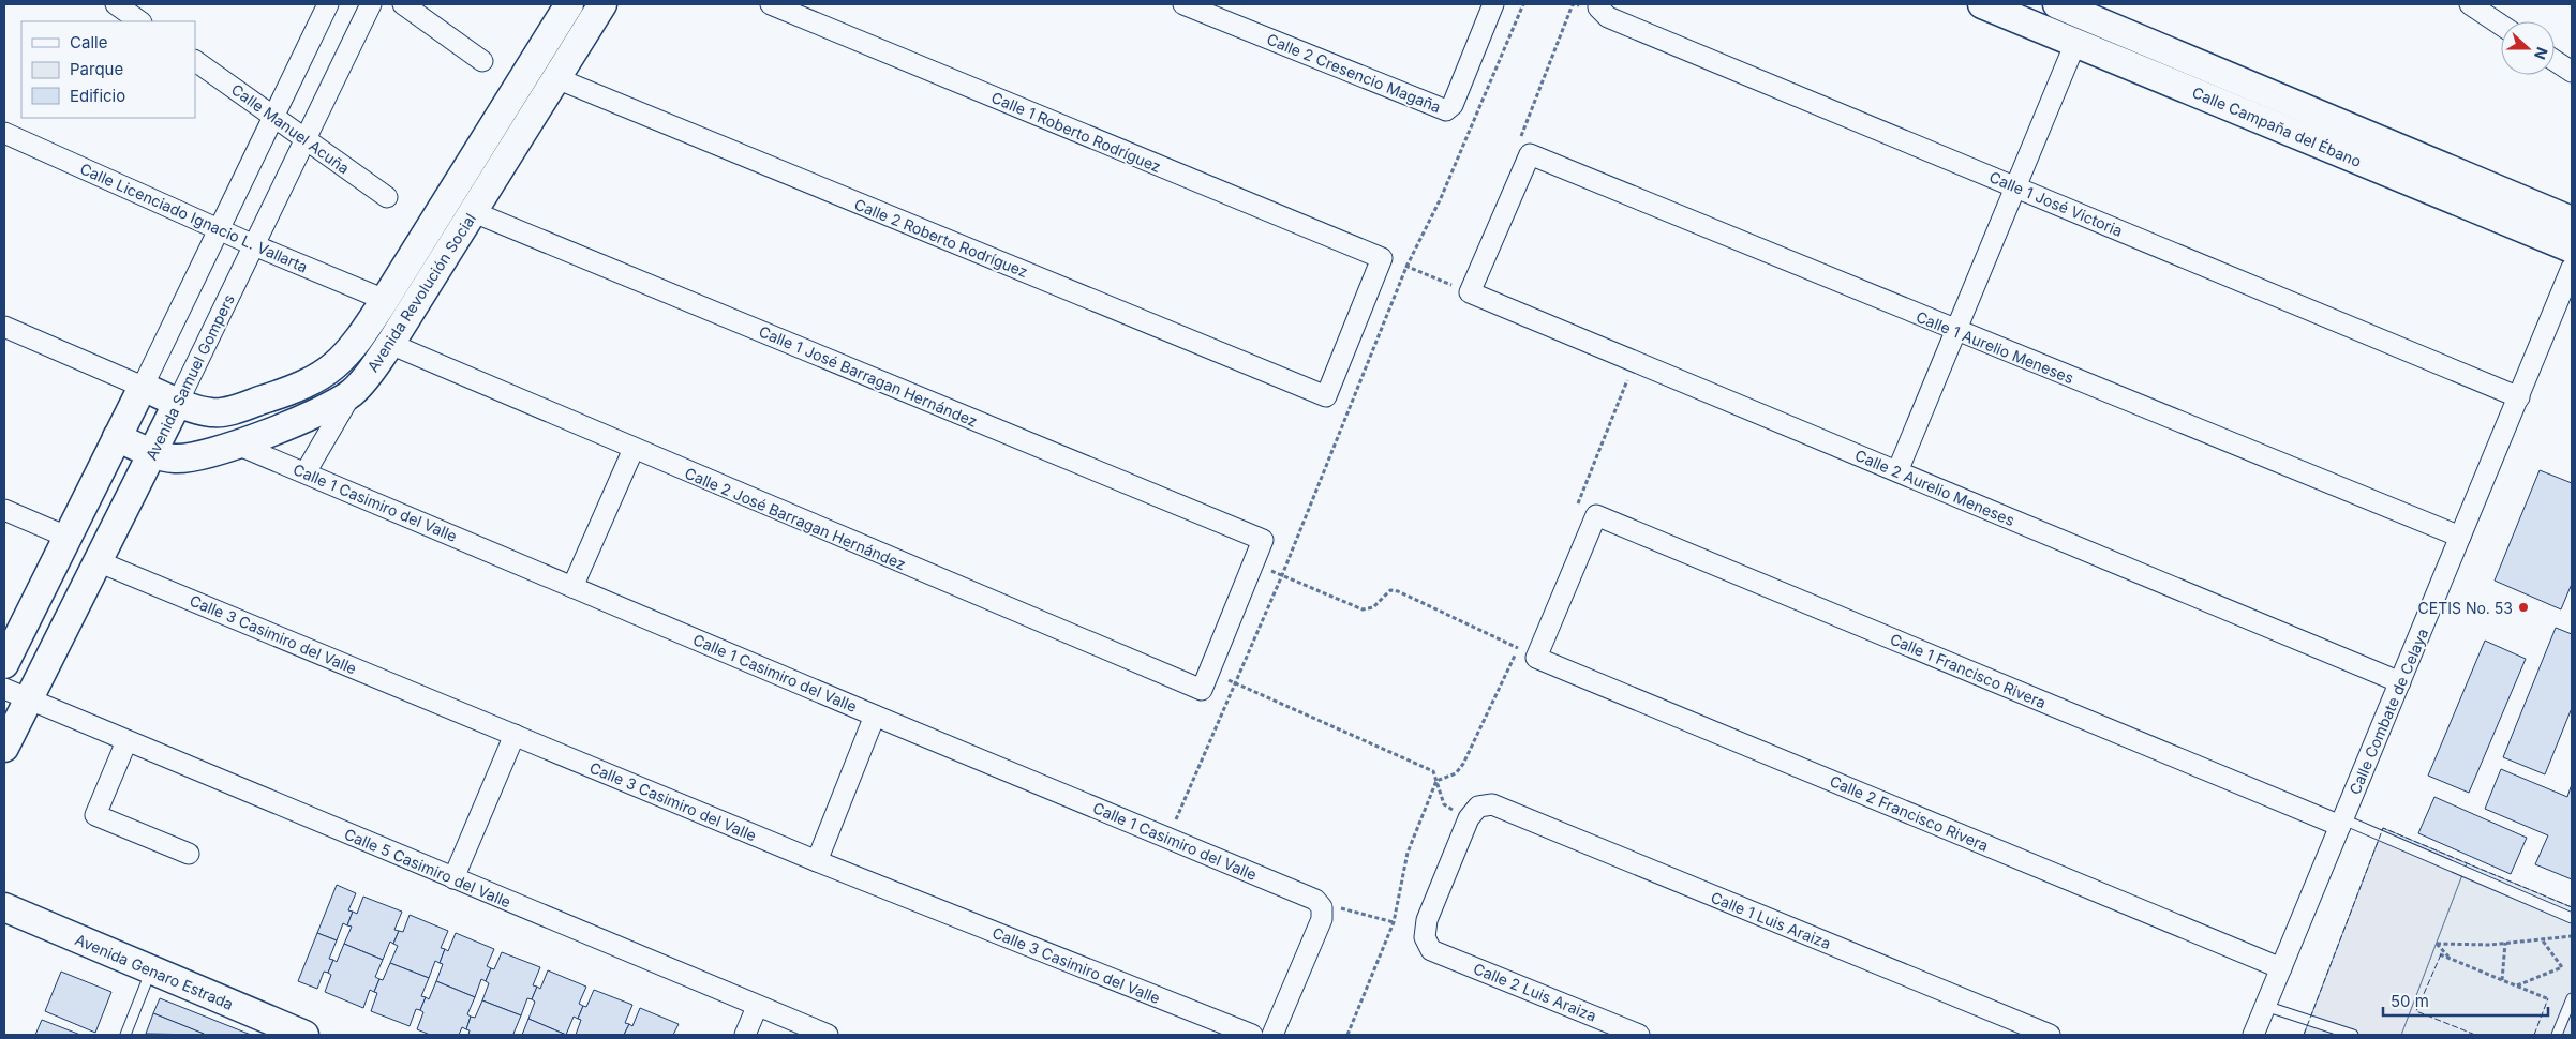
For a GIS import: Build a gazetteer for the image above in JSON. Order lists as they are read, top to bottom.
{
  "streets": {
    "street": [
      "Calle 2 Cresencio Magaña",
      "Calle Campaña del Ébano",
      "Calle Manuel Acuña",
      "Calle 1 Roberto Rodríguez",
      "Calle 1 José Victoria",
      "Calle Licenciado Ignacio L. Vallarta",
      "Calle 2 Roberto Rodríguez",
      "Avenida Revolución Social",
      "Calle 1 Aurelio Meneses",
      "Calle 1 José Barragan Hernández",
      "Avenida Samuel Gompers",
      "Calle 2 Aurelio Meneses",
      "Calle 1 Casimiro del Valle",
      "Calle 2 José Barragan Hernández",
      "Calle 3 Casimiro del Valle",
      "Calle 1 Francisco Rivera",
      "Calle Combate de Celaya",
      "Calle 2 Francisco Rivera",
      "Calle 5 Casimiro del Valle",
      "Calle 1 Luis Araiza",
      "Avenida Genaro Estrada",
      "Calle 2 Luis Araiza"
    ]
  },
  "crossings": [
    ["Calle Manuel Acuña", "Avenida Samuel Gompers"],
    ["Calle 1 Roberto Rodríguez", "Calle 2 Roberto Rodríguez"],
    ["Calle 1 José Victoria", "Calle Combate de Celaya"],
    ["Calle Licenciado Ignacio L. Vallarta", "Avenida Revolución Social"],
    ["Calle Licenciado Ignacio L. Vallarta", "Avenida Samuel Gompers"],
    ["Calle 2 Roberto Rodríguez", "Avenida Revolución Social"],
    ["Avenida Revolución Social", "Calle 1 José Barragan Hernández"],
    ["Avenida Revolución Social", "Avenida Samuel Gompers"],
    ["Avenida Revolución Social", "Calle 1 Casimiro del Valle"],
    ["Avenida Revolución Social", "Calle 2 José Barragan Hernández"],
    ["Calle 1 Aurelio Meneses", "Calle Combate de Celaya"],
    ["Avenida Samuel Gompers", "Calle 3 Casimiro del Valle"],
    ["Avenida Samuel Gompers", "Calle 5 Casimiro del Valle"],
    ["Calle 2 Aurelio Meneses", "Calle Combate de Celaya"],
    ["Calle 1 Francisco Rivera", "Calle Combate de Celaya"],
    ["Calle 1 Francisco Rivera", "Calle 2 Francisco Rivera"],
    ["Calle Combate de Celaya", "Calle 2 Francisco Rivera"],
    ["Calle 1 Luis Araiza", "Calle 2 Luis Araiza"]
  ],
  "places": ["CETIS No. 53"],
  "legend": ["Calle", "Parque", "Edificio"],
  "scale_bar": "50 m",
  "north": "right"
}
